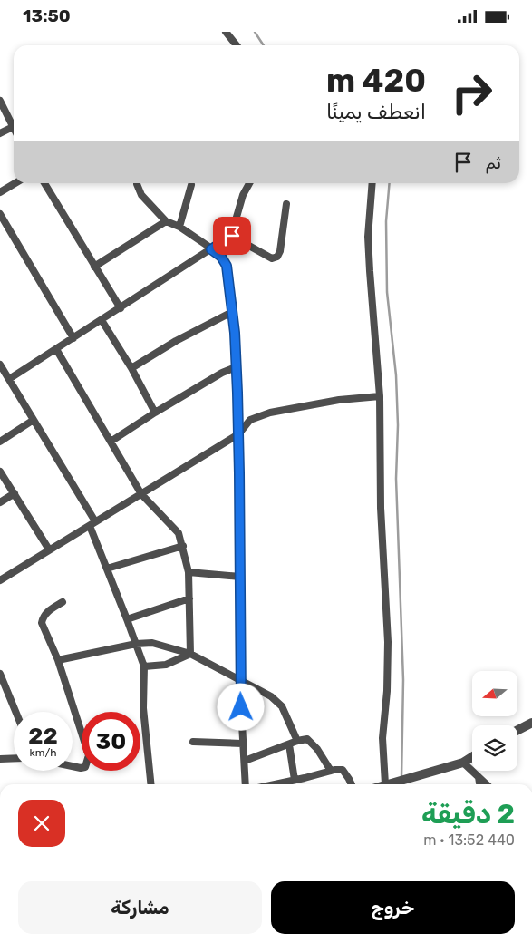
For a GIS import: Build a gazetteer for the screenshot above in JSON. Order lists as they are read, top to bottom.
{
  "north": "left",
  "page": {
    "status": "13:50",
    "turn": ["420 m", "انعطف يمينًا"],
    "then": "ثم",
    "speed": "22 km/h",
    "limit": "30",
    "heading": ["2 دقيقة", "440 m · 13:52"],
    "buttons": ["خروج", "مشاركة"]
  }
}
